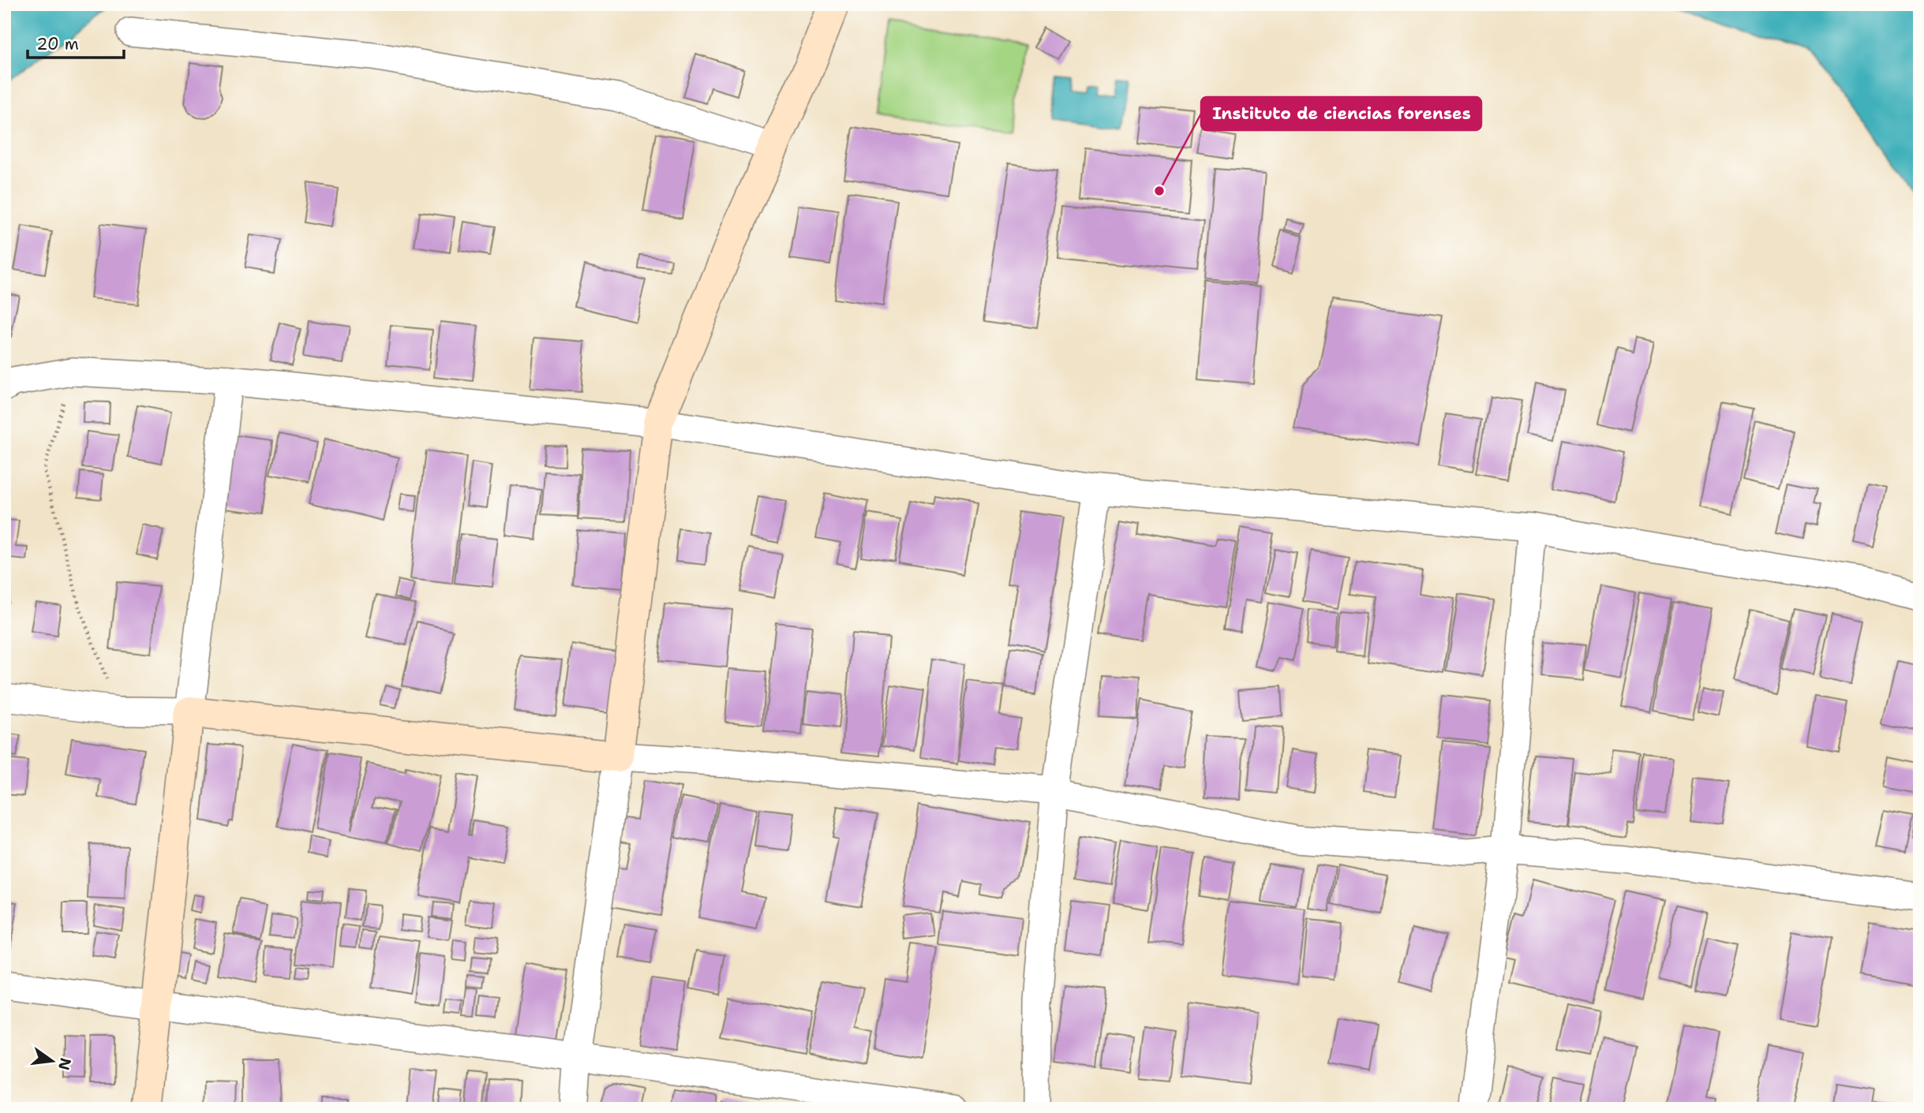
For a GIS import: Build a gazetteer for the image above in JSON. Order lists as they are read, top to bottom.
{
  "places": ["Instituto de ciencias forenses"],
  "scale_bar": "20 m",
  "north": "right"
}
